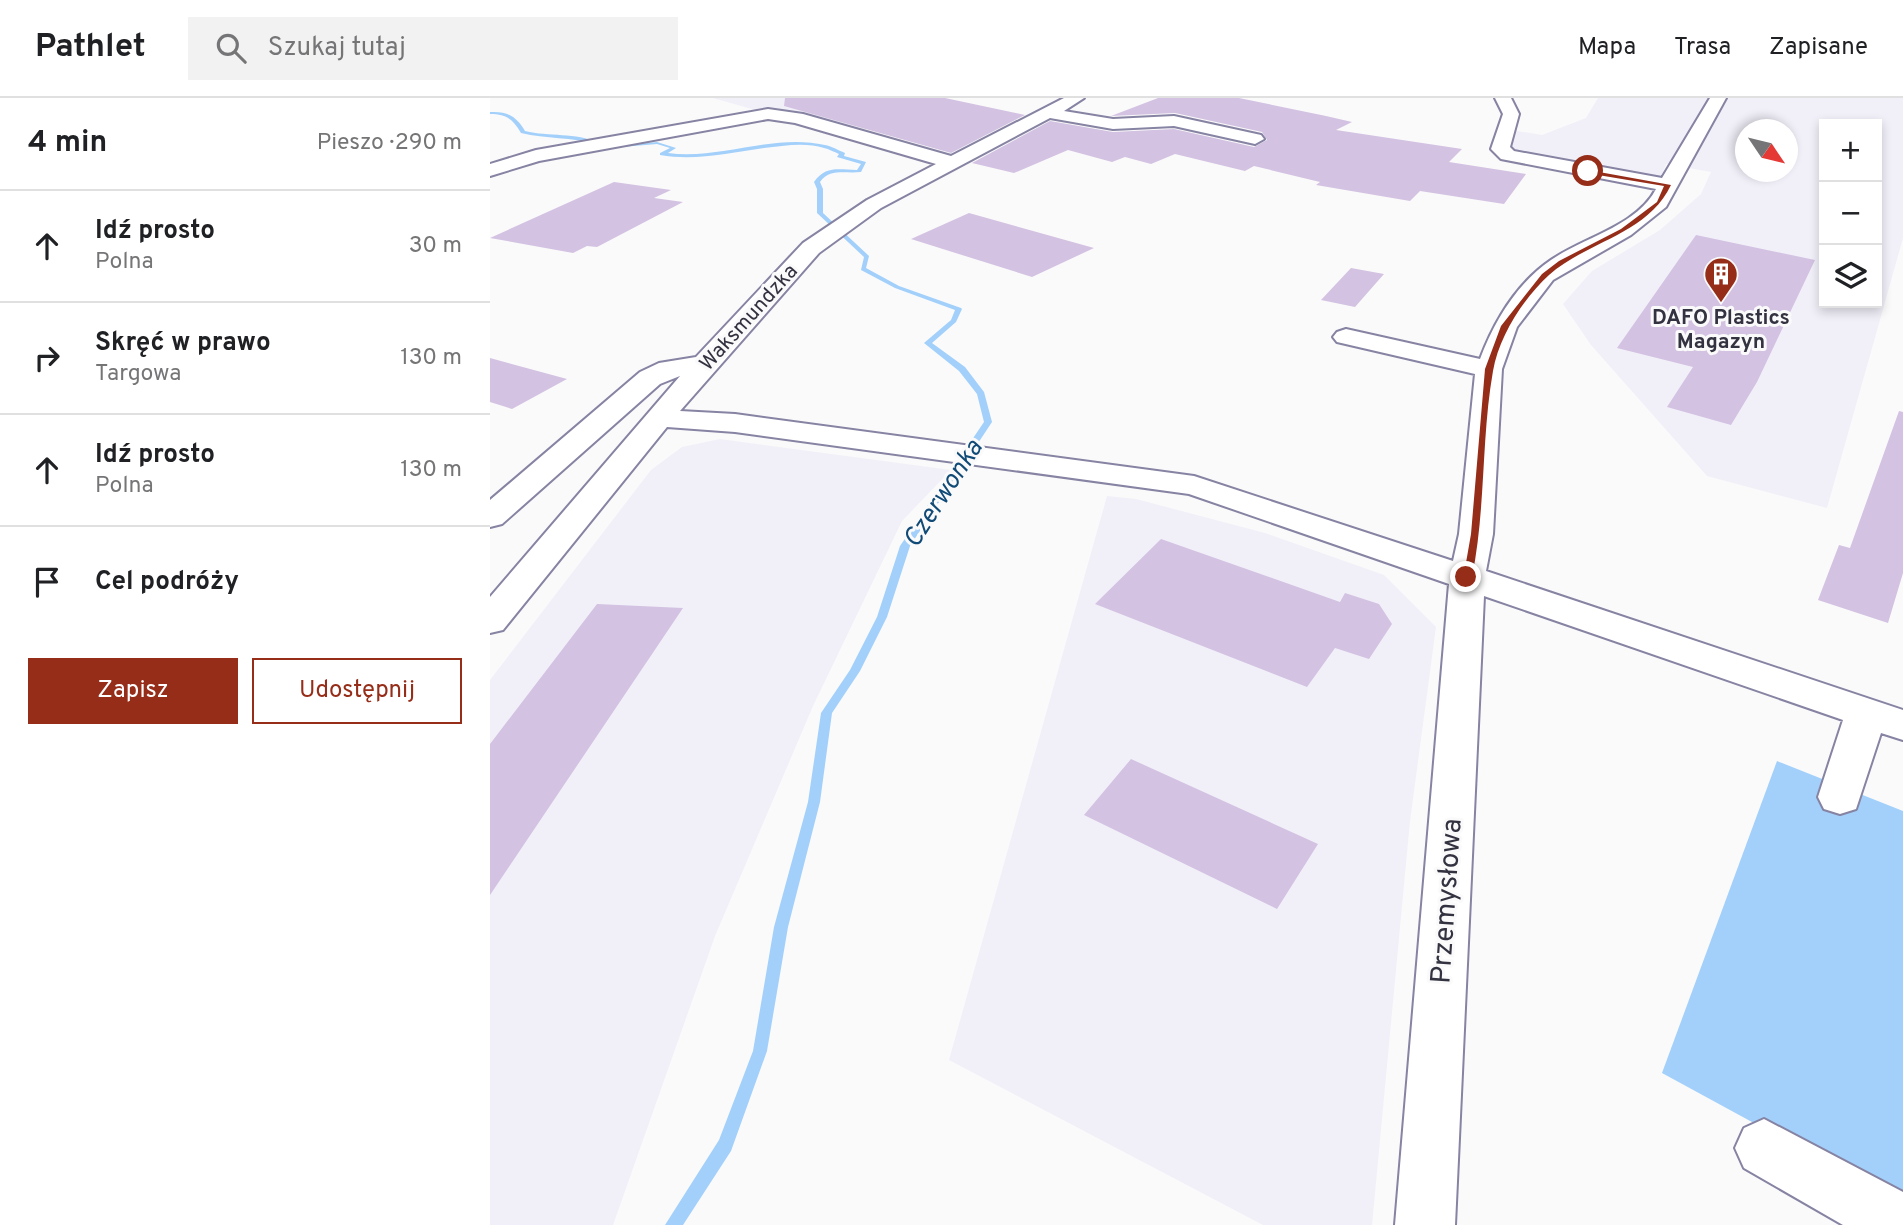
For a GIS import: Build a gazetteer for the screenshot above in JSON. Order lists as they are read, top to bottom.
{
  "streets": {
    "street": ["Waksmundzka", "Przemysłowa"]
  },
  "water": ["Czerwonka"],
  "places": {
    "building": ["DAFO Plastics Magazyn"]
  },
  "north": "bottom right",
  "page": {
    "header": "Pathlet",
    "search": "Szukaj tutaj",
    "nav": ["Mapa", "Trasa", "Zapisane"],
    "heading": ["4 min", "Pieszo · 290 m"],
    "map_buttons": ["+", "−"],
    "list": [
      ["Idź prosto", "Polna", "30 m"],
      ["Skręć w prawo", "Targowa", "130 m"],
      ["Idź prosto", "Polna", "130 m"],
      "Cel podróży"
    ],
    "buttons": ["Zapisz", "Udostępnij"]
  }
}
